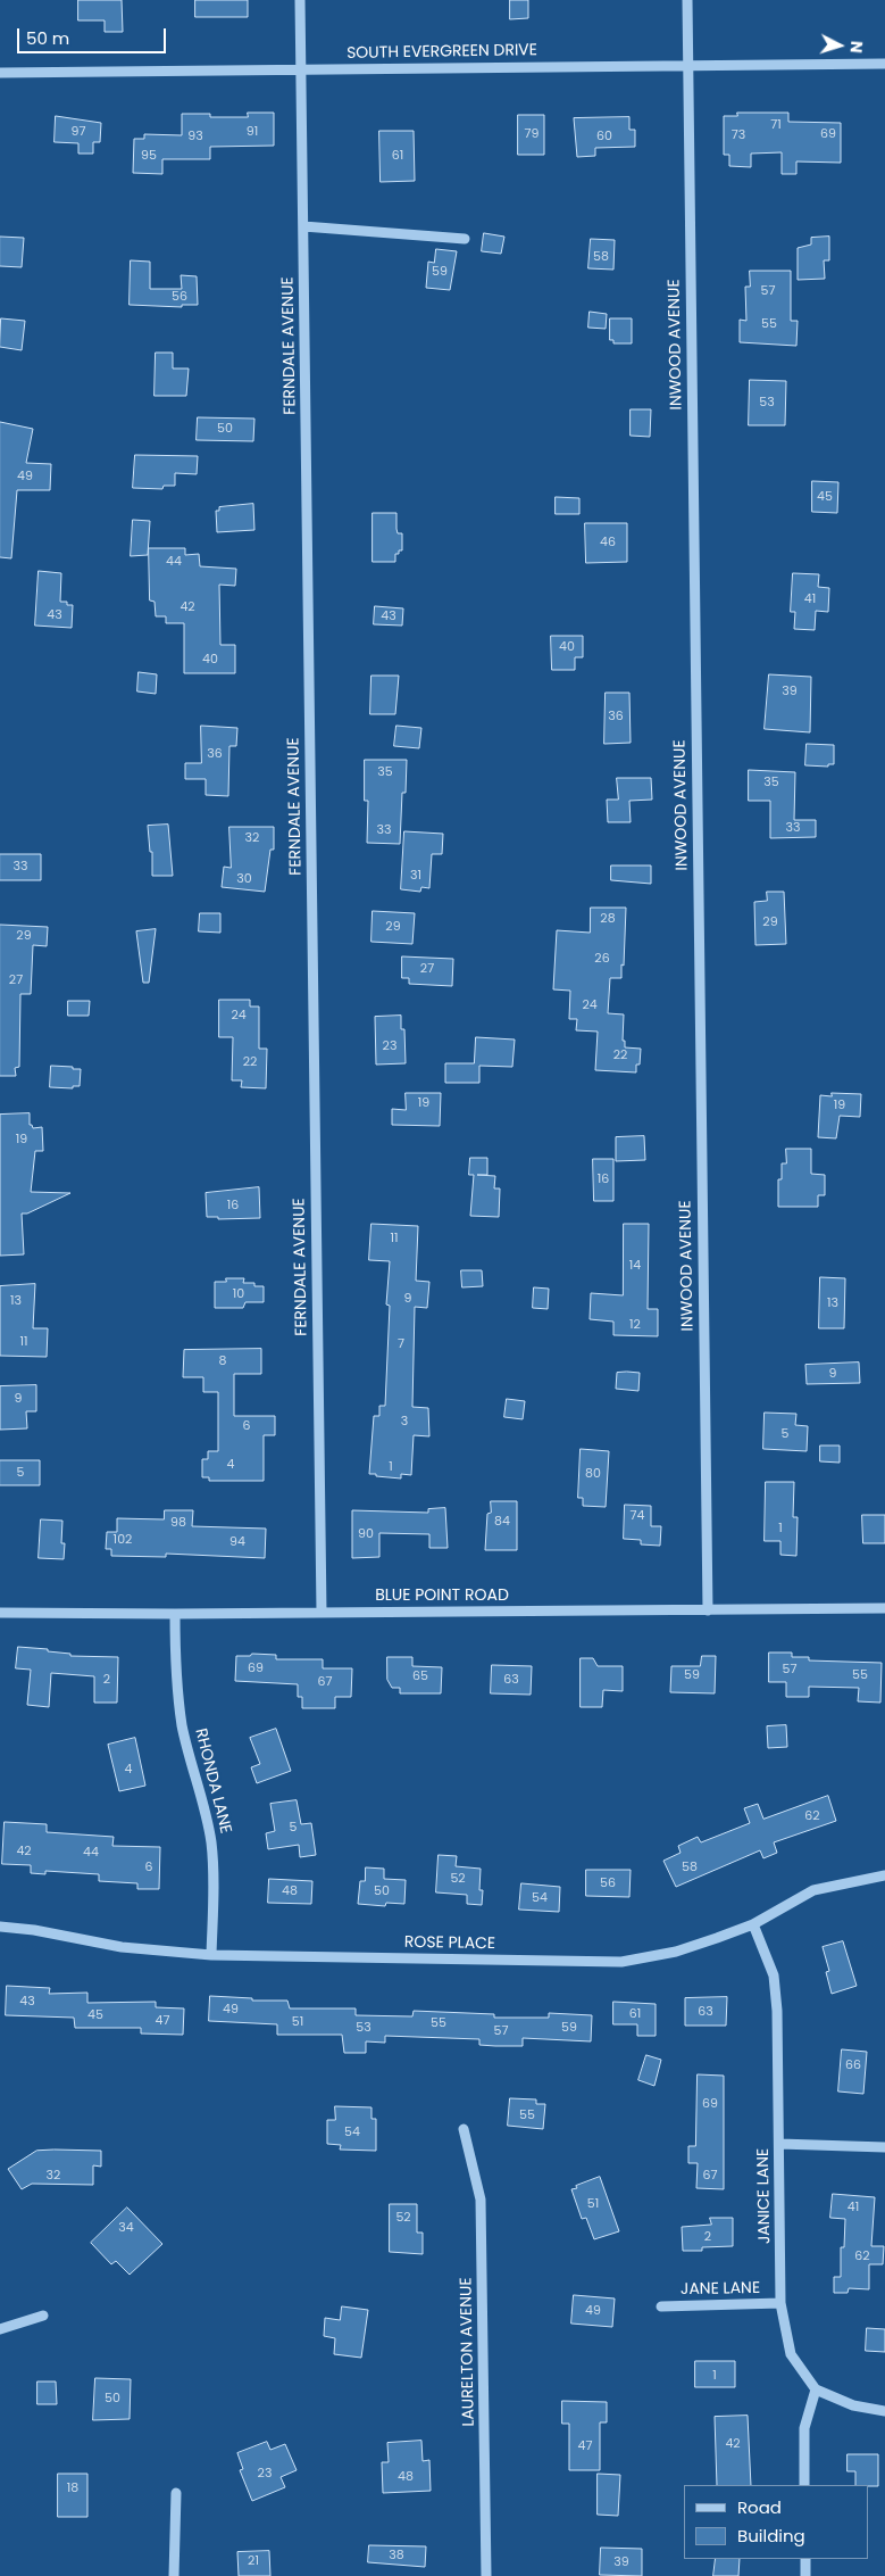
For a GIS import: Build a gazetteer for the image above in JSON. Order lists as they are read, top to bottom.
{
  "streets": {
    "street": [
      "SOUTH EVERGREEN DRIVE",
      "INWOOD AVENUE",
      "FERNDALE AVENUE",
      "BLUE POINT ROAD",
      "RHONDA LANE",
      "ROSE PLACE",
      "JANICE LANE",
      "JANE LANE",
      "LAURELTON AVENUE"
    ]
  },
  "crossings": [
    ["SOUTH EVERGREEN DRIVE", "INWOOD AVENUE"],
    ["SOUTH EVERGREEN DRIVE", "FERNDALE AVENUE"],
    ["INWOOD AVENUE", "BLUE POINT ROAD"],
    ["FERNDALE AVENUE", "BLUE POINT ROAD"],
    ["BLUE POINT ROAD", "RHONDA LANE"],
    ["RHONDA LANE", "ROSE PLACE"],
    ["ROSE PLACE", "JANICE LANE"],
    ["JANICE LANE", "JANE LANE"]
  ],
  "house_numbers": [
    "71",
    "97",
    "91",
    "79",
    "69",
    "73",
    "93",
    "60",
    "95",
    "61",
    "58",
    "59",
    "57",
    "56",
    "55",
    "53",
    "50",
    "49",
    "45",
    "46",
    "44",
    "41",
    "42",
    "43",
    "43",
    "40",
    "40",
    "39",
    "36",
    "36",
    "35",
    "35",
    "33",
    "33",
    "32",
    "33",
    "31",
    "30",
    "28",
    "29",
    "29",
    "29",
    "26",
    "27",
    "27",
    "24",
    "24",
    "23",
    "22",
    "22",
    "19",
    "19",
    "19",
    "16",
    "16",
    "11",
    "14",
    "10",
    "9",
    "13",
    "13",
    "12",
    "11",
    "7",
    "8",
    "9",
    "9",
    "3",
    "6",
    "5",
    "4",
    "1",
    "5",
    "80",
    "74",
    "84",
    "98",
    "1",
    "90",
    "102",
    "94",
    "69",
    "57",
    "59",
    "55",
    "65",
    "2",
    "63",
    "67",
    "4",
    "62",
    "5",
    "42",
    "44",
    "6",
    "58",
    "52",
    "56",
    "48",
    "50",
    "54",
    "43",
    "49",
    "63",
    "61",
    "45",
    "47",
    "51",
    "55",
    "53",
    "59",
    "57",
    "66",
    "69",
    "55",
    "54",
    "32",
    "67",
    "51",
    "41",
    "52",
    "34",
    "2",
    "62",
    "49",
    "1",
    "50",
    "42",
    "47",
    "23",
    "48",
    "18",
    "38",
    "21",
    "39"
  ],
  "legend": ["Road", "Building"],
  "scale_bar": "50 m",
  "north": "right"
}
